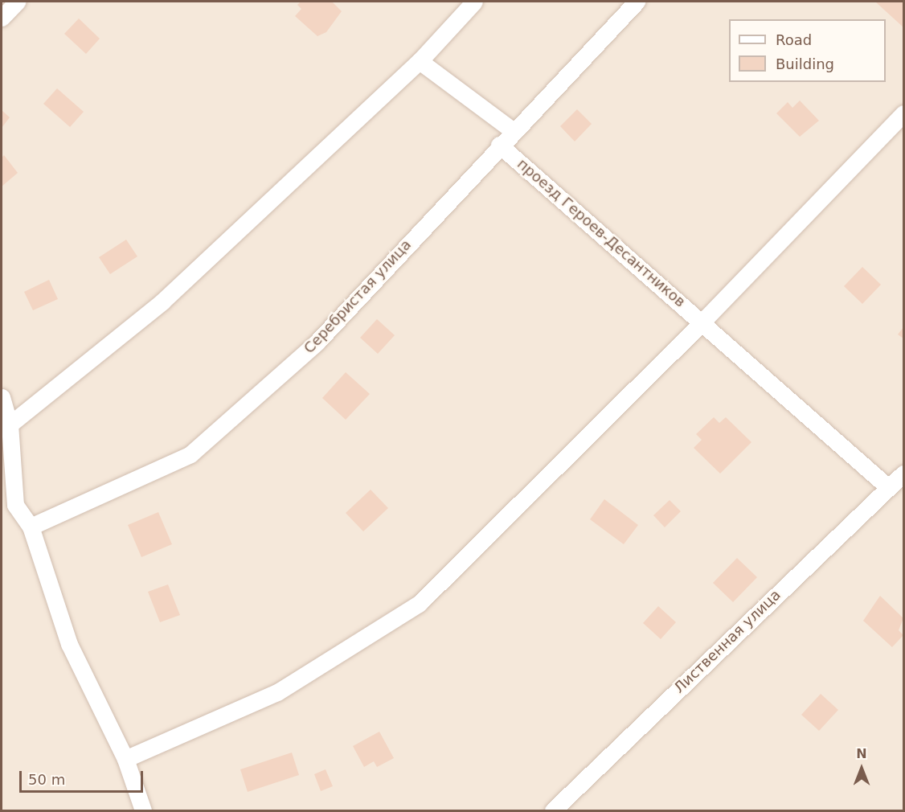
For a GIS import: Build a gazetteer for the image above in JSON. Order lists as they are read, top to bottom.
{
  "streets": {
    "street": ["проезд Героев-Десантников", "Серебристая улица", "Лиственная улица"]
  },
  "crossings": [
    ["проезд Героев-Десантников", "Серебристая улица"],
    ["проезд Героев-Десантников", "Лиственная улица"]
  ],
  "legend": ["Road", "Building"],
  "scale_bar": "50 m",
  "north": "top"
}
